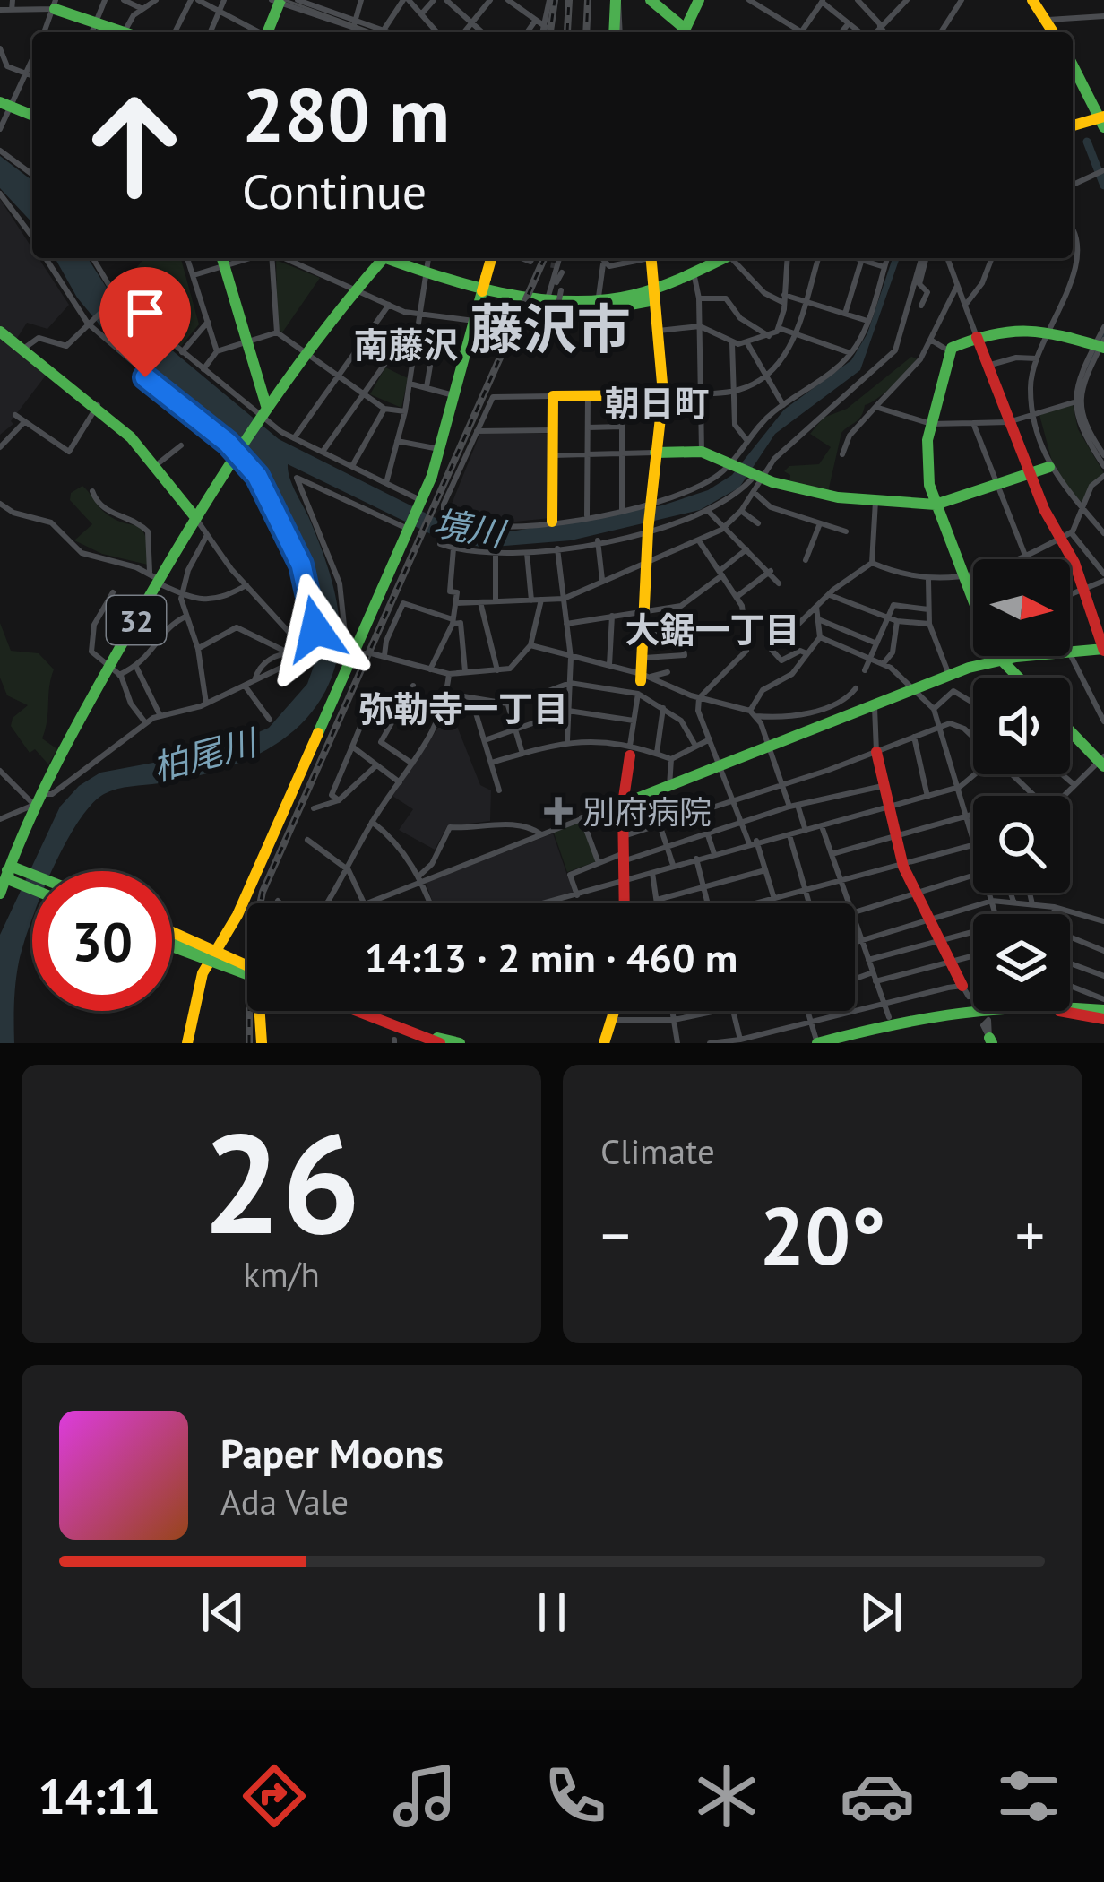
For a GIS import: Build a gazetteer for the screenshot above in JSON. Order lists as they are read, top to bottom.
{
  "streets": {
    "main road": ["32"]
  },
  "districts": [
    "藤沢市",
    "南藤沢",
    "朝日町",
    "大鋸一丁目",
    "弥勒寺一丁目"
  ],
  "water": ["境川", "柏尾川"],
  "places": {
    "health": ["別府病院"]
  },
  "north": "right",
  "page": {
    "turn": ["280 m", "Continue"],
    "limit": "30",
    "trip": "14:13 · 2 min · 460 m",
    "tile": [
      ["26", "km/h"],
      "Climate"
    ],
    "heat": ["−", "20°", "+"],
    "song": ["Paper Moons", "Ada Vale"],
    "tabs": "14:11"
  }
}
